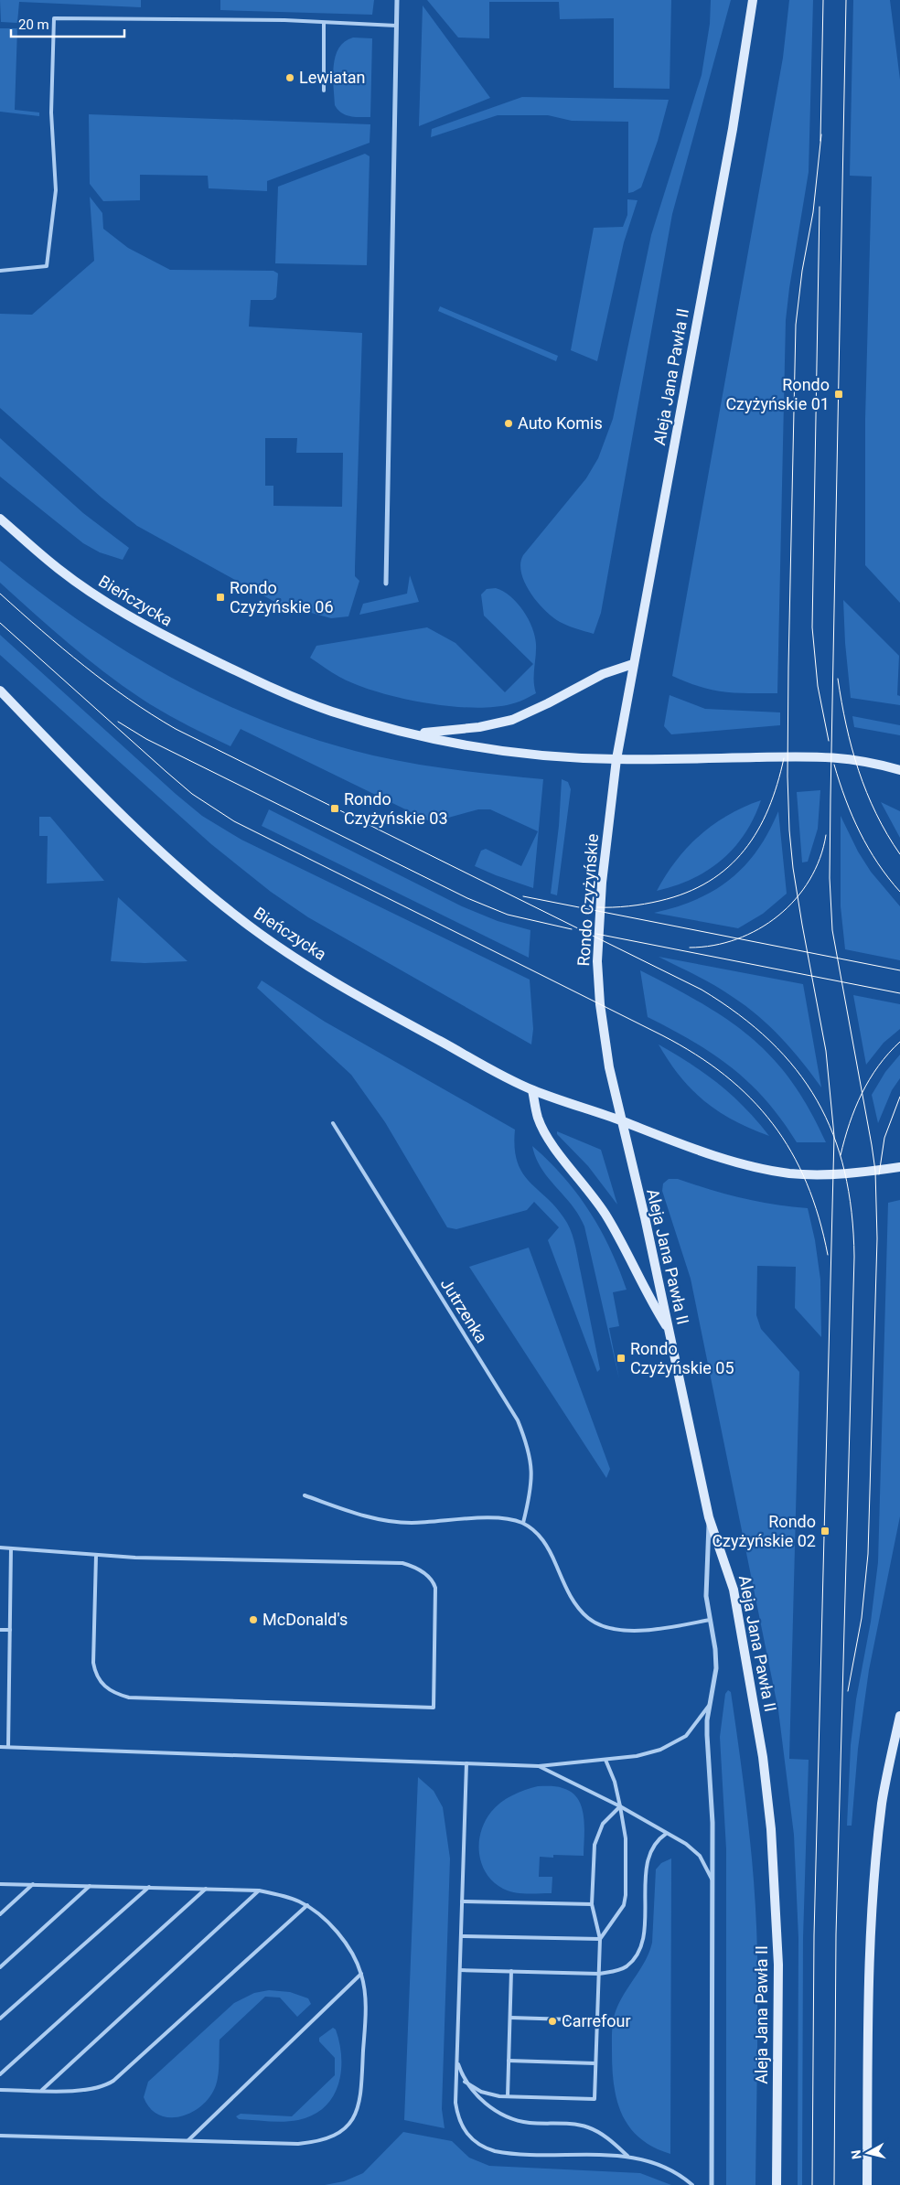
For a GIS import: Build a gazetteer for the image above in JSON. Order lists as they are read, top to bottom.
{
  "streets": {
    "main road": ["Aleja Jana Pawła II", "Bieńczycka", "Rondo Czyżyńskie"],
    "lane": ["Jutrzenka"]
  },
  "crossings": [
    ["Aleja Jana Pawła II", "Bieńczycka"],
    ["Aleja Jana Pawła II", "Rondo Czyżyńskie"],
    ["Bieńczycka", "Rondo Czyżyńskie"]
  ],
  "places": {
    "other": [
      "Lewiatan",
      "Auto Komis",
      "McDonald's",
      "Carrefour"
    ],
    "transit": [
      "Rondo Czyżyńskie 01",
      "Rondo Czyżyńskie 06",
      "Rondo Czyżyńskie 03",
      "Rondo Czyżyńskie 05",
      "Rondo Czyżyńskie 02"
    ]
  },
  "scale_bar": "20 m",
  "north": "left"
}
